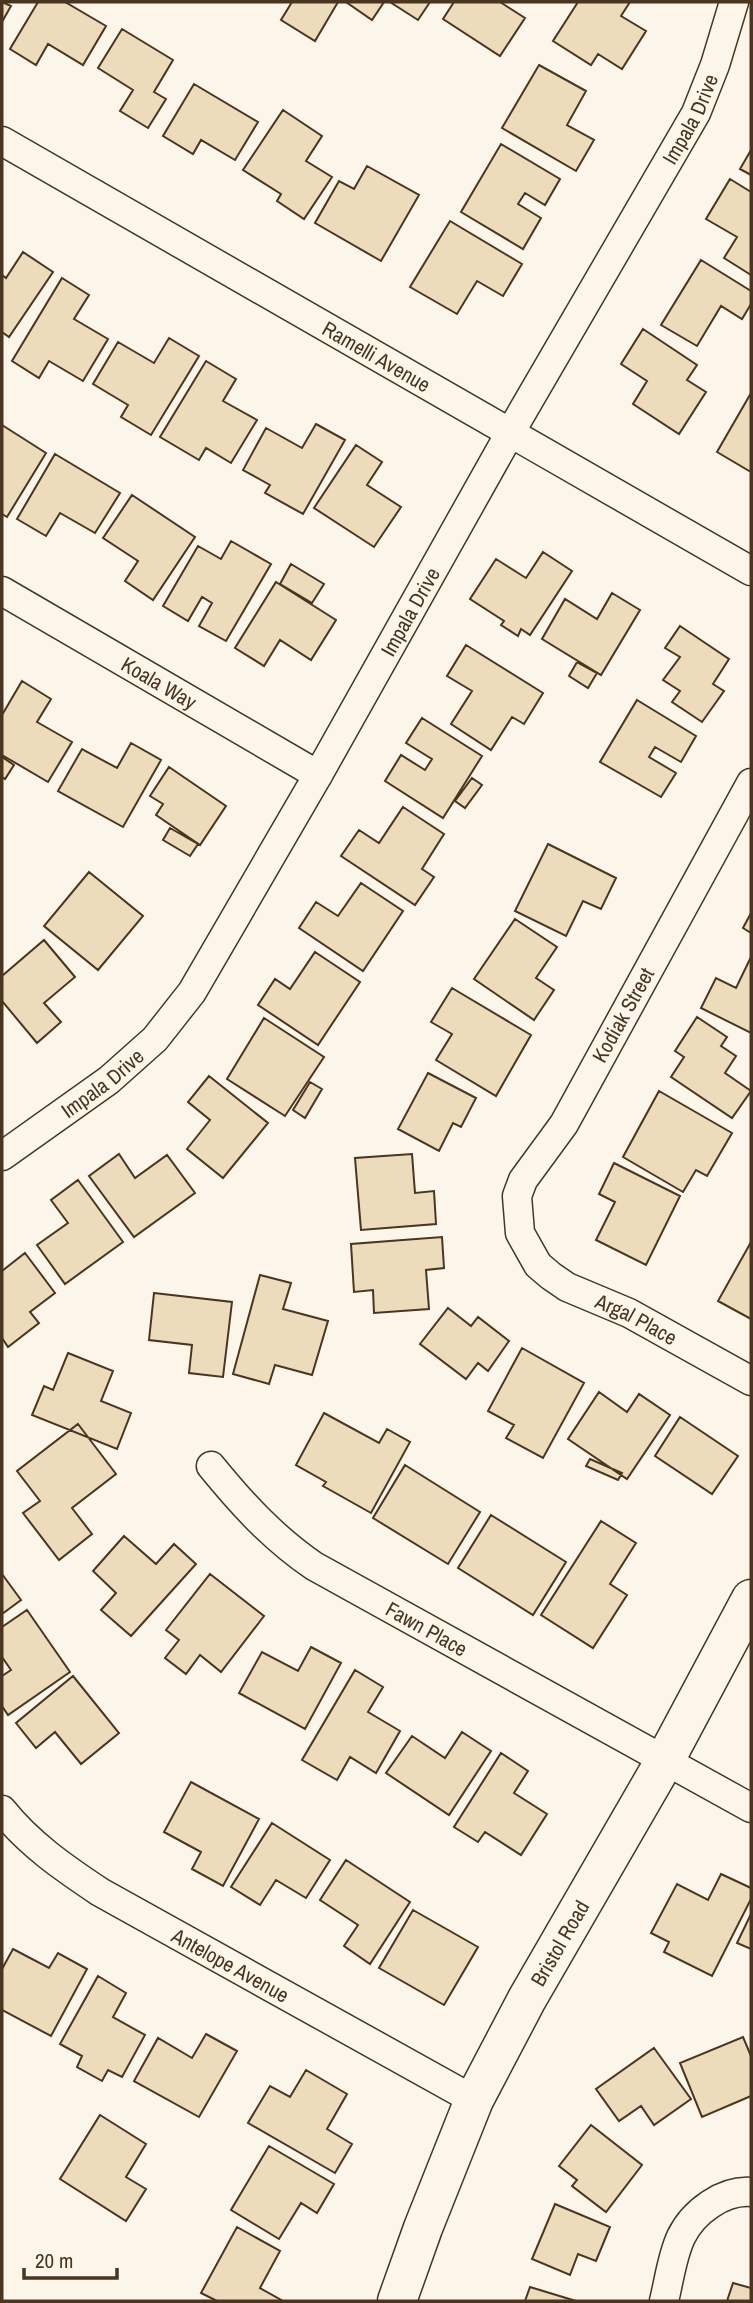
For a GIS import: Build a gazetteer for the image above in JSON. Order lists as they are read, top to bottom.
{
  "streets": {
    "street": [
      "Impala Drive",
      "Ramelli Avenue",
      "Koala Way",
      "Kodiak Street",
      "Argal Place",
      "Fawn Place",
      "Bristol Road",
      "Antelope Avenue"
    ]
  },
  "crossings": [
    ["Impala Drive", "Ramelli Avenue"],
    ["Impala Drive", "Koala Way"],
    ["Kodiak Street", "Argal Place"],
    ["Fawn Place", "Bristol Road"],
    ["Bristol Road", "Antelope Avenue"]
  ],
  "scale_bar": "20 m"
}
